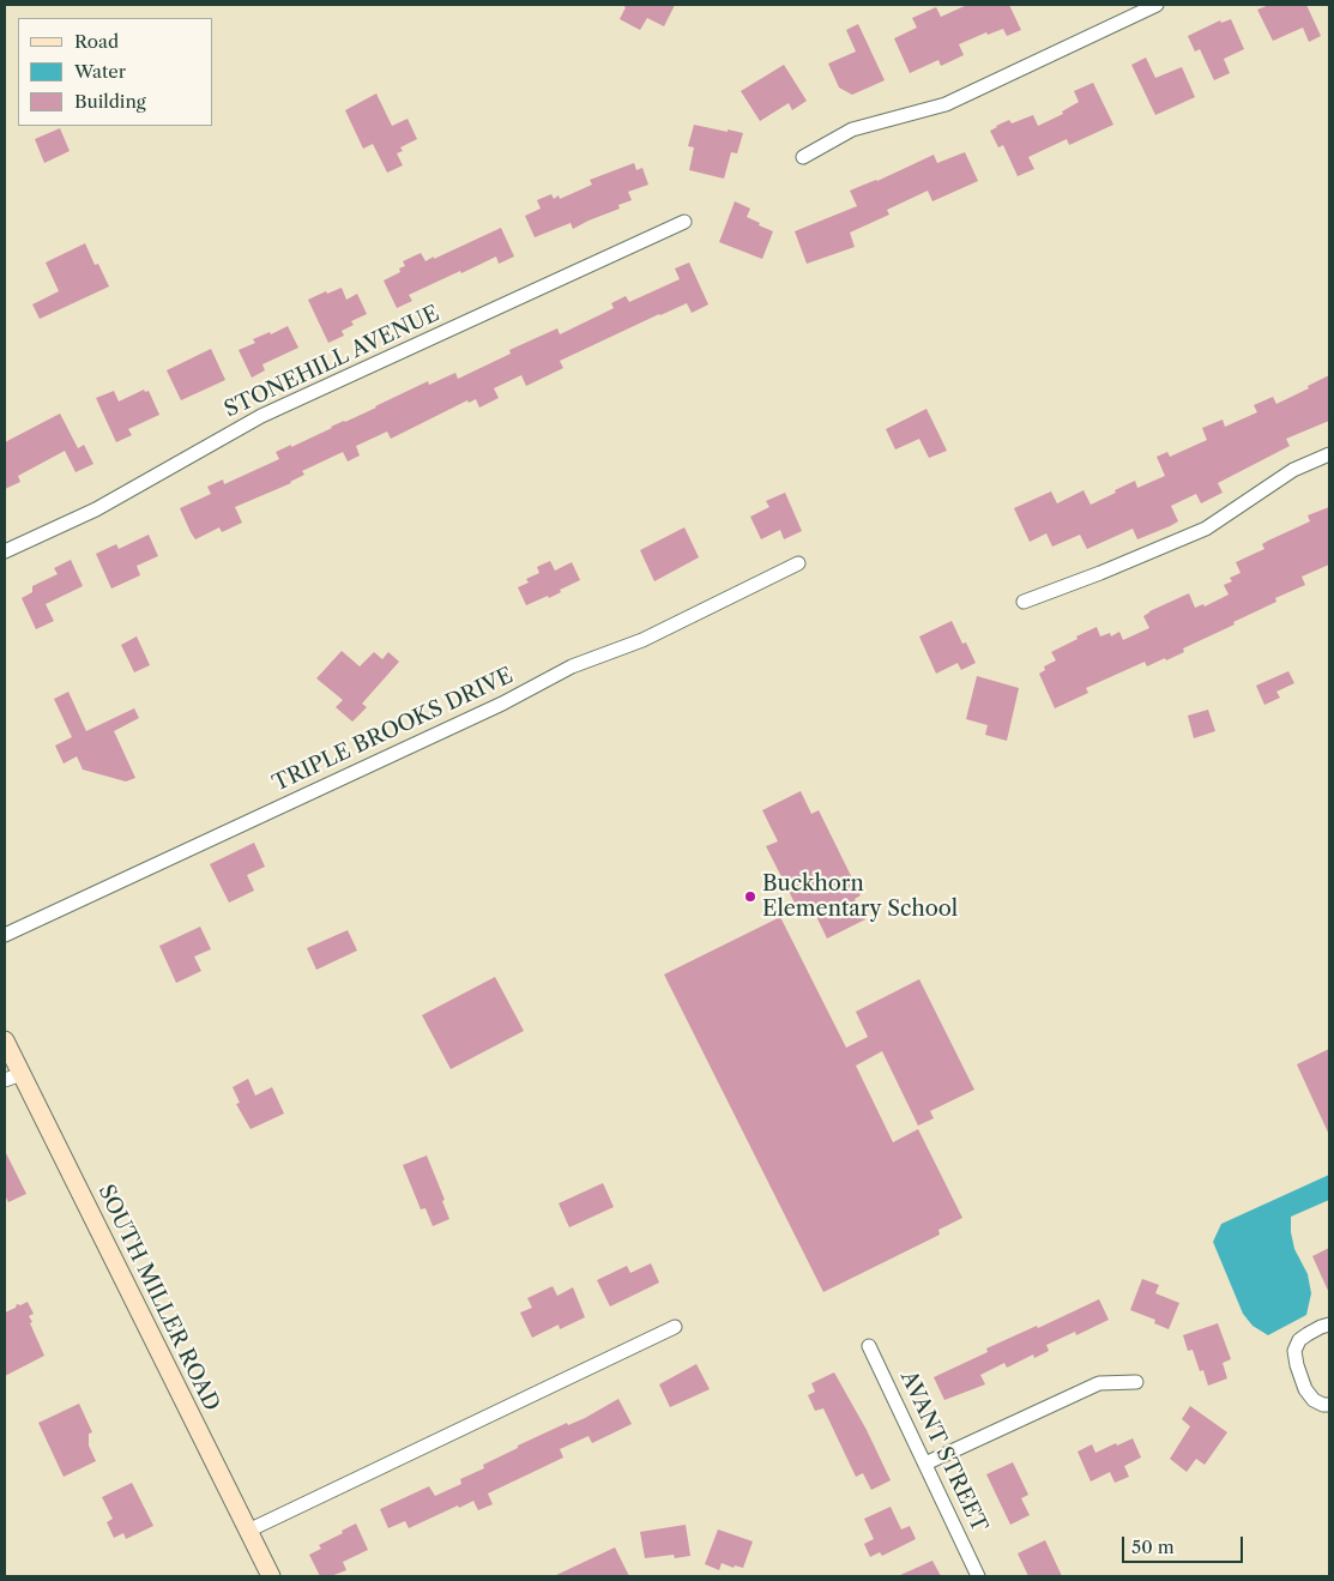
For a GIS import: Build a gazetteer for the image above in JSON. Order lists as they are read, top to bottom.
{
  "streets": {
    "street": [
      "STONEHILL AVENUE",
      "TRIPLE BROOKS DRIVE",
      "SOUTH MILLER ROAD",
      "AVANT STREET"
    ]
  },
  "places": ["Buckhorn Elementary School"],
  "legend": ["Road", "Water", "Building"],
  "scale_bar": "50 m"
}
